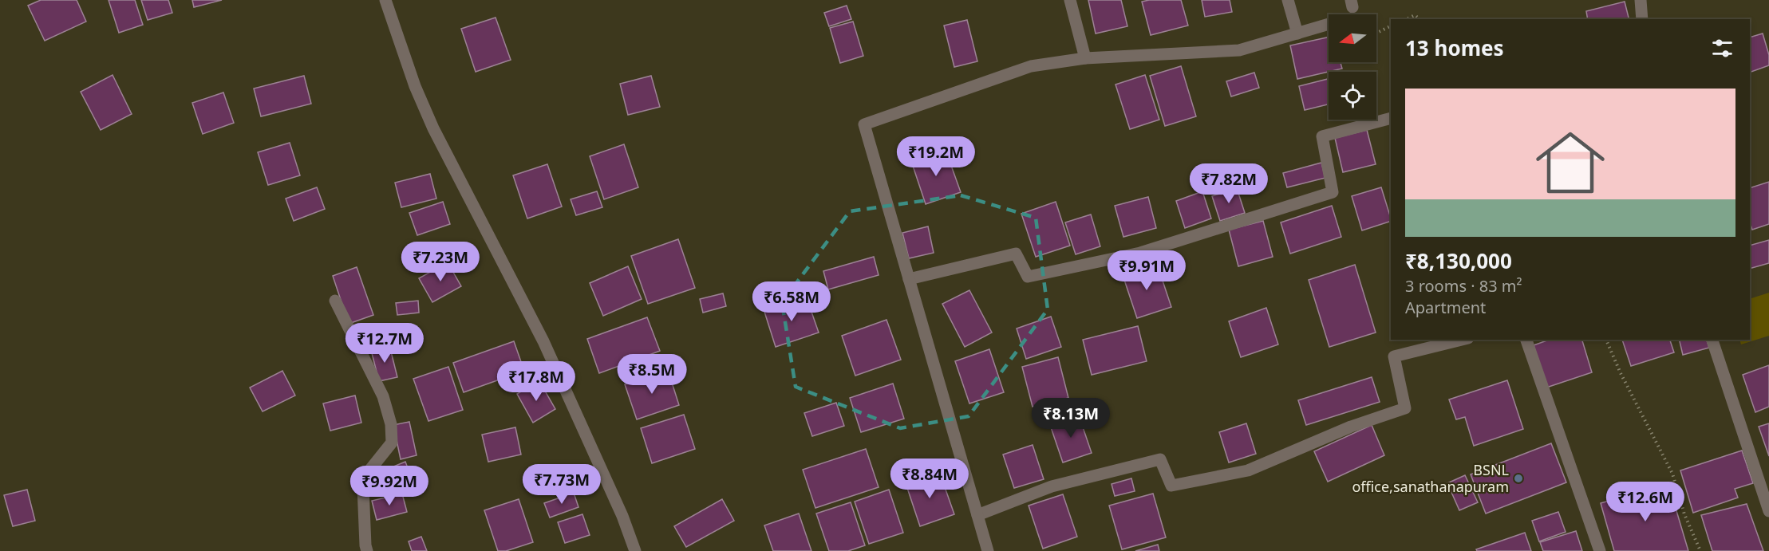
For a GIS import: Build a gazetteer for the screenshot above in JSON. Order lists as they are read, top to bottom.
{
  "places": ["BSNL office,sanathanapuram"],
  "north": "left",
  "page": {
    "heading": "13 homes",
    "list": [
      {
        "name": "₹8,130,000",
        "note": "3 rooms · 83 m² · Apartment"
      }
    ],
    "price": [
      "₹19.2M",
      "₹7.82M",
      "₹7.23M",
      "₹9.91M",
      "₹6.58M",
      "₹12.7M",
      "₹8.5M",
      "₹17.8M",
      "₹8.13M",
      "₹8.84M",
      "₹7.73M",
      "₹9.92M",
      "₹12.6M"
    ]
  }
}
